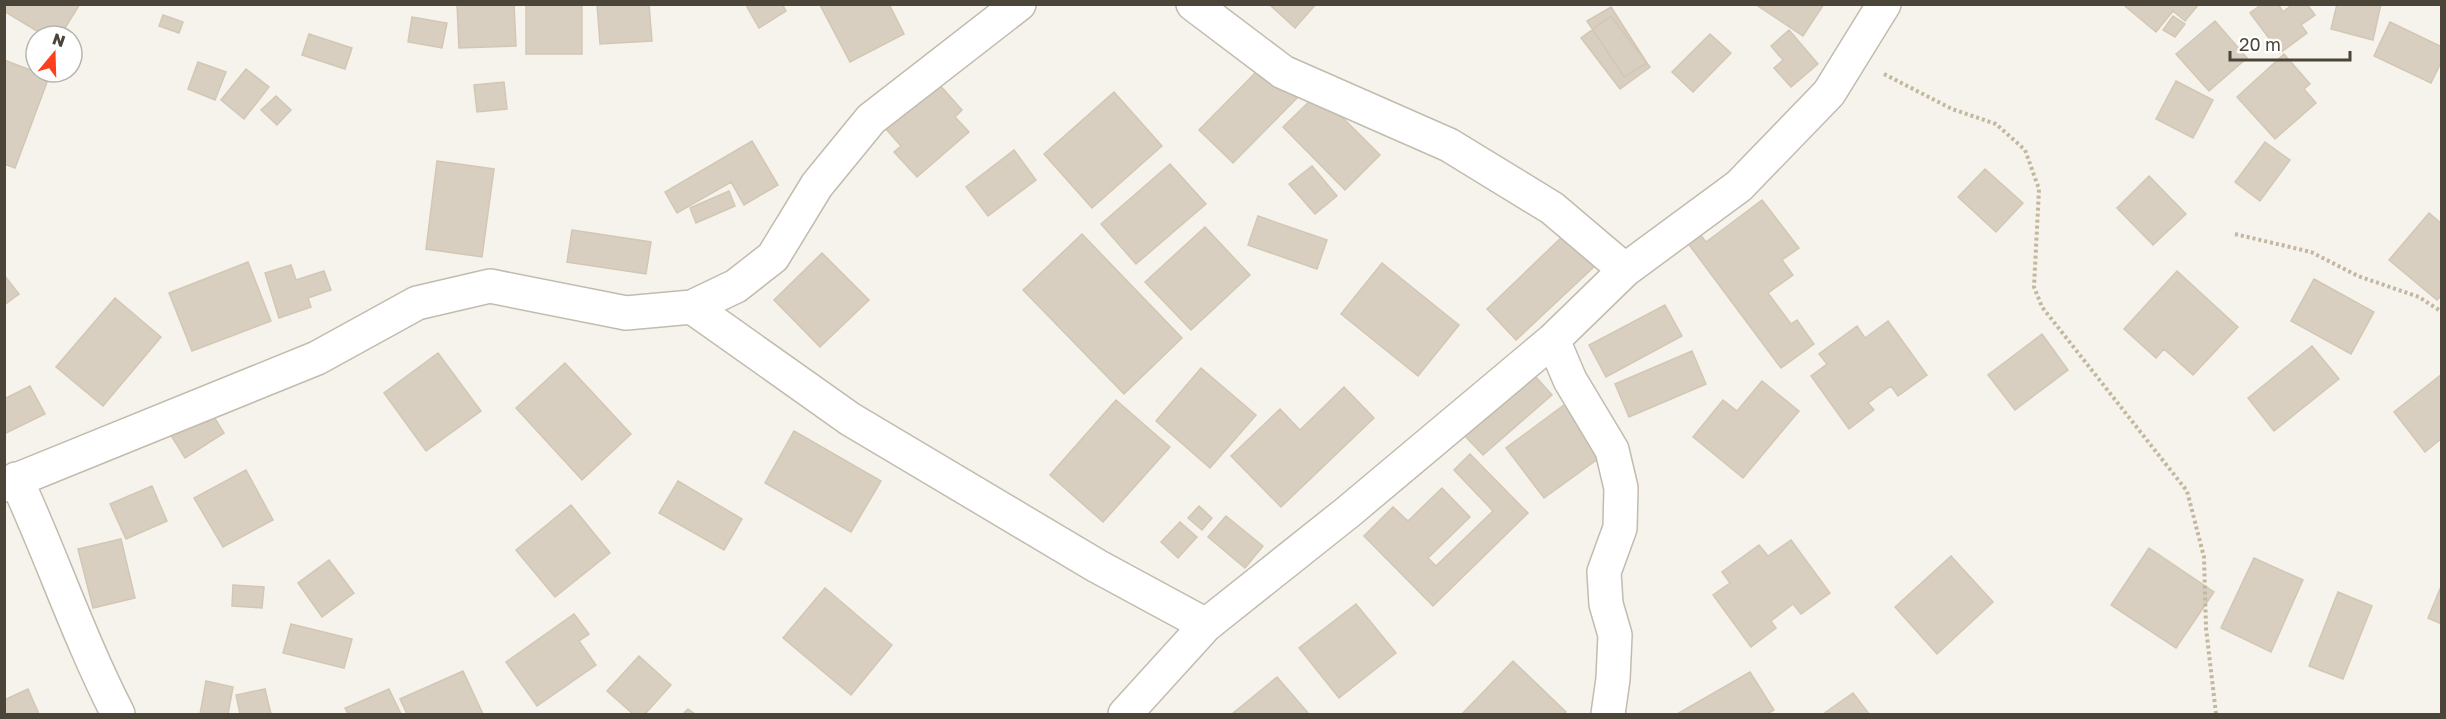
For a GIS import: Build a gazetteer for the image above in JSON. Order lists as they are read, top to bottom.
{
  "scale_bar": "20 m",
  "north": "top"
}
